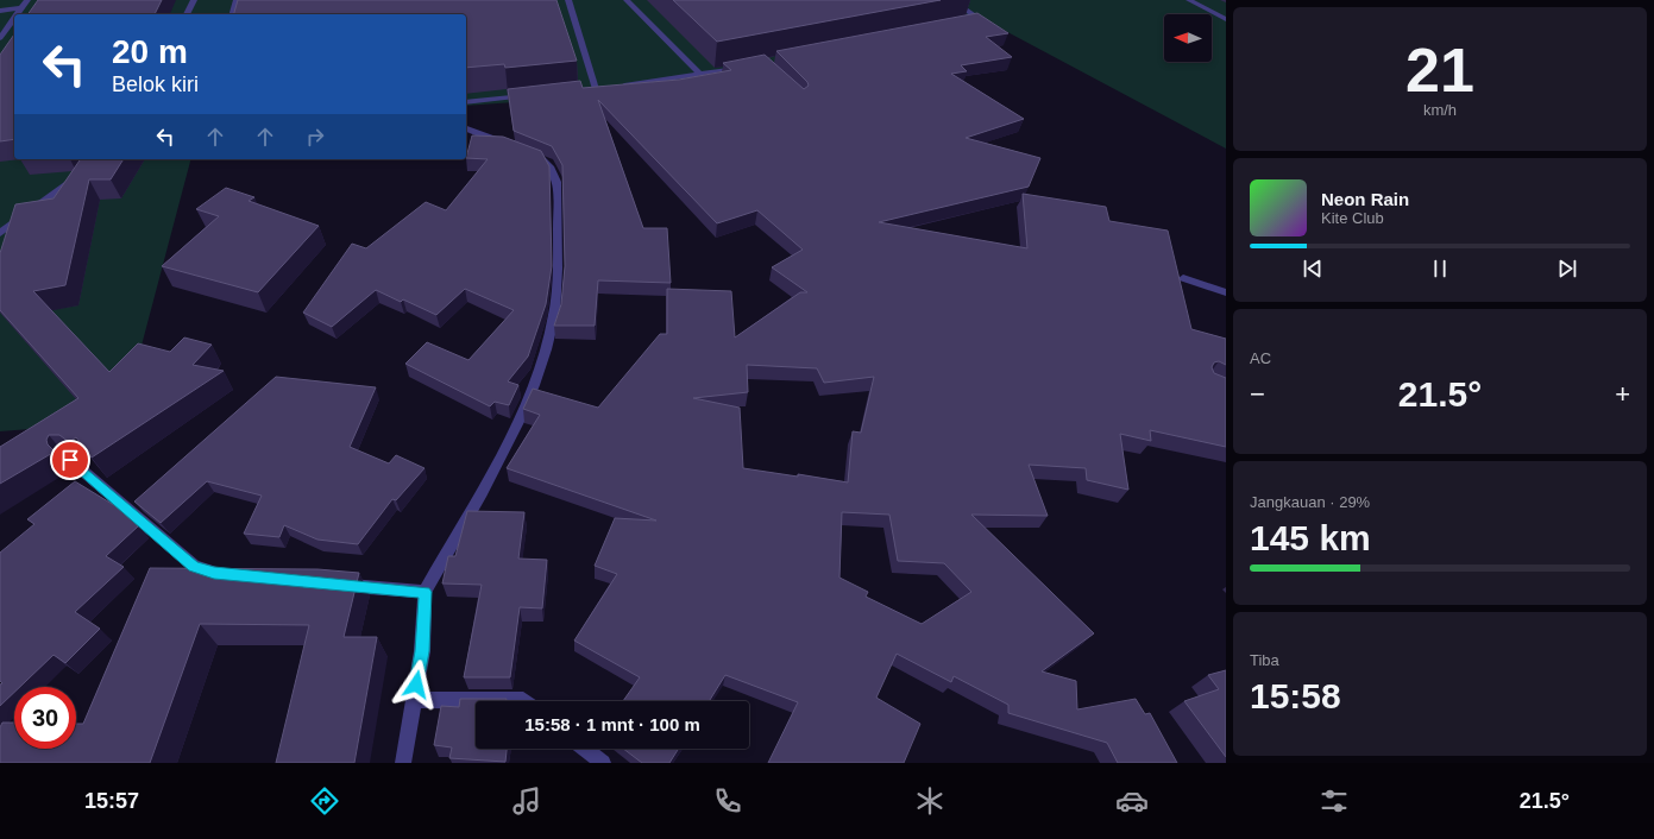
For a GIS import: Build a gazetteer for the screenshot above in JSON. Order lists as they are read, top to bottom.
{
  "north": "left",
  "page": {
    "tile": [
      ["21", "km/h"],
      "AC",
      ["Jangkauan · 29%", "145 km"],
      ["Tiba", "15:58"]
    ],
    "turn": ["20 m", "Belok kiri"],
    "song": ["Neon Rain", "Kite Club"],
    "heat": ["−", "21.5°", "+"],
    "limit": "30",
    "trip": "15:58 · 1 mnt · 100 m",
    "tabs": ["15:57", "21.5°"]
  }
}
